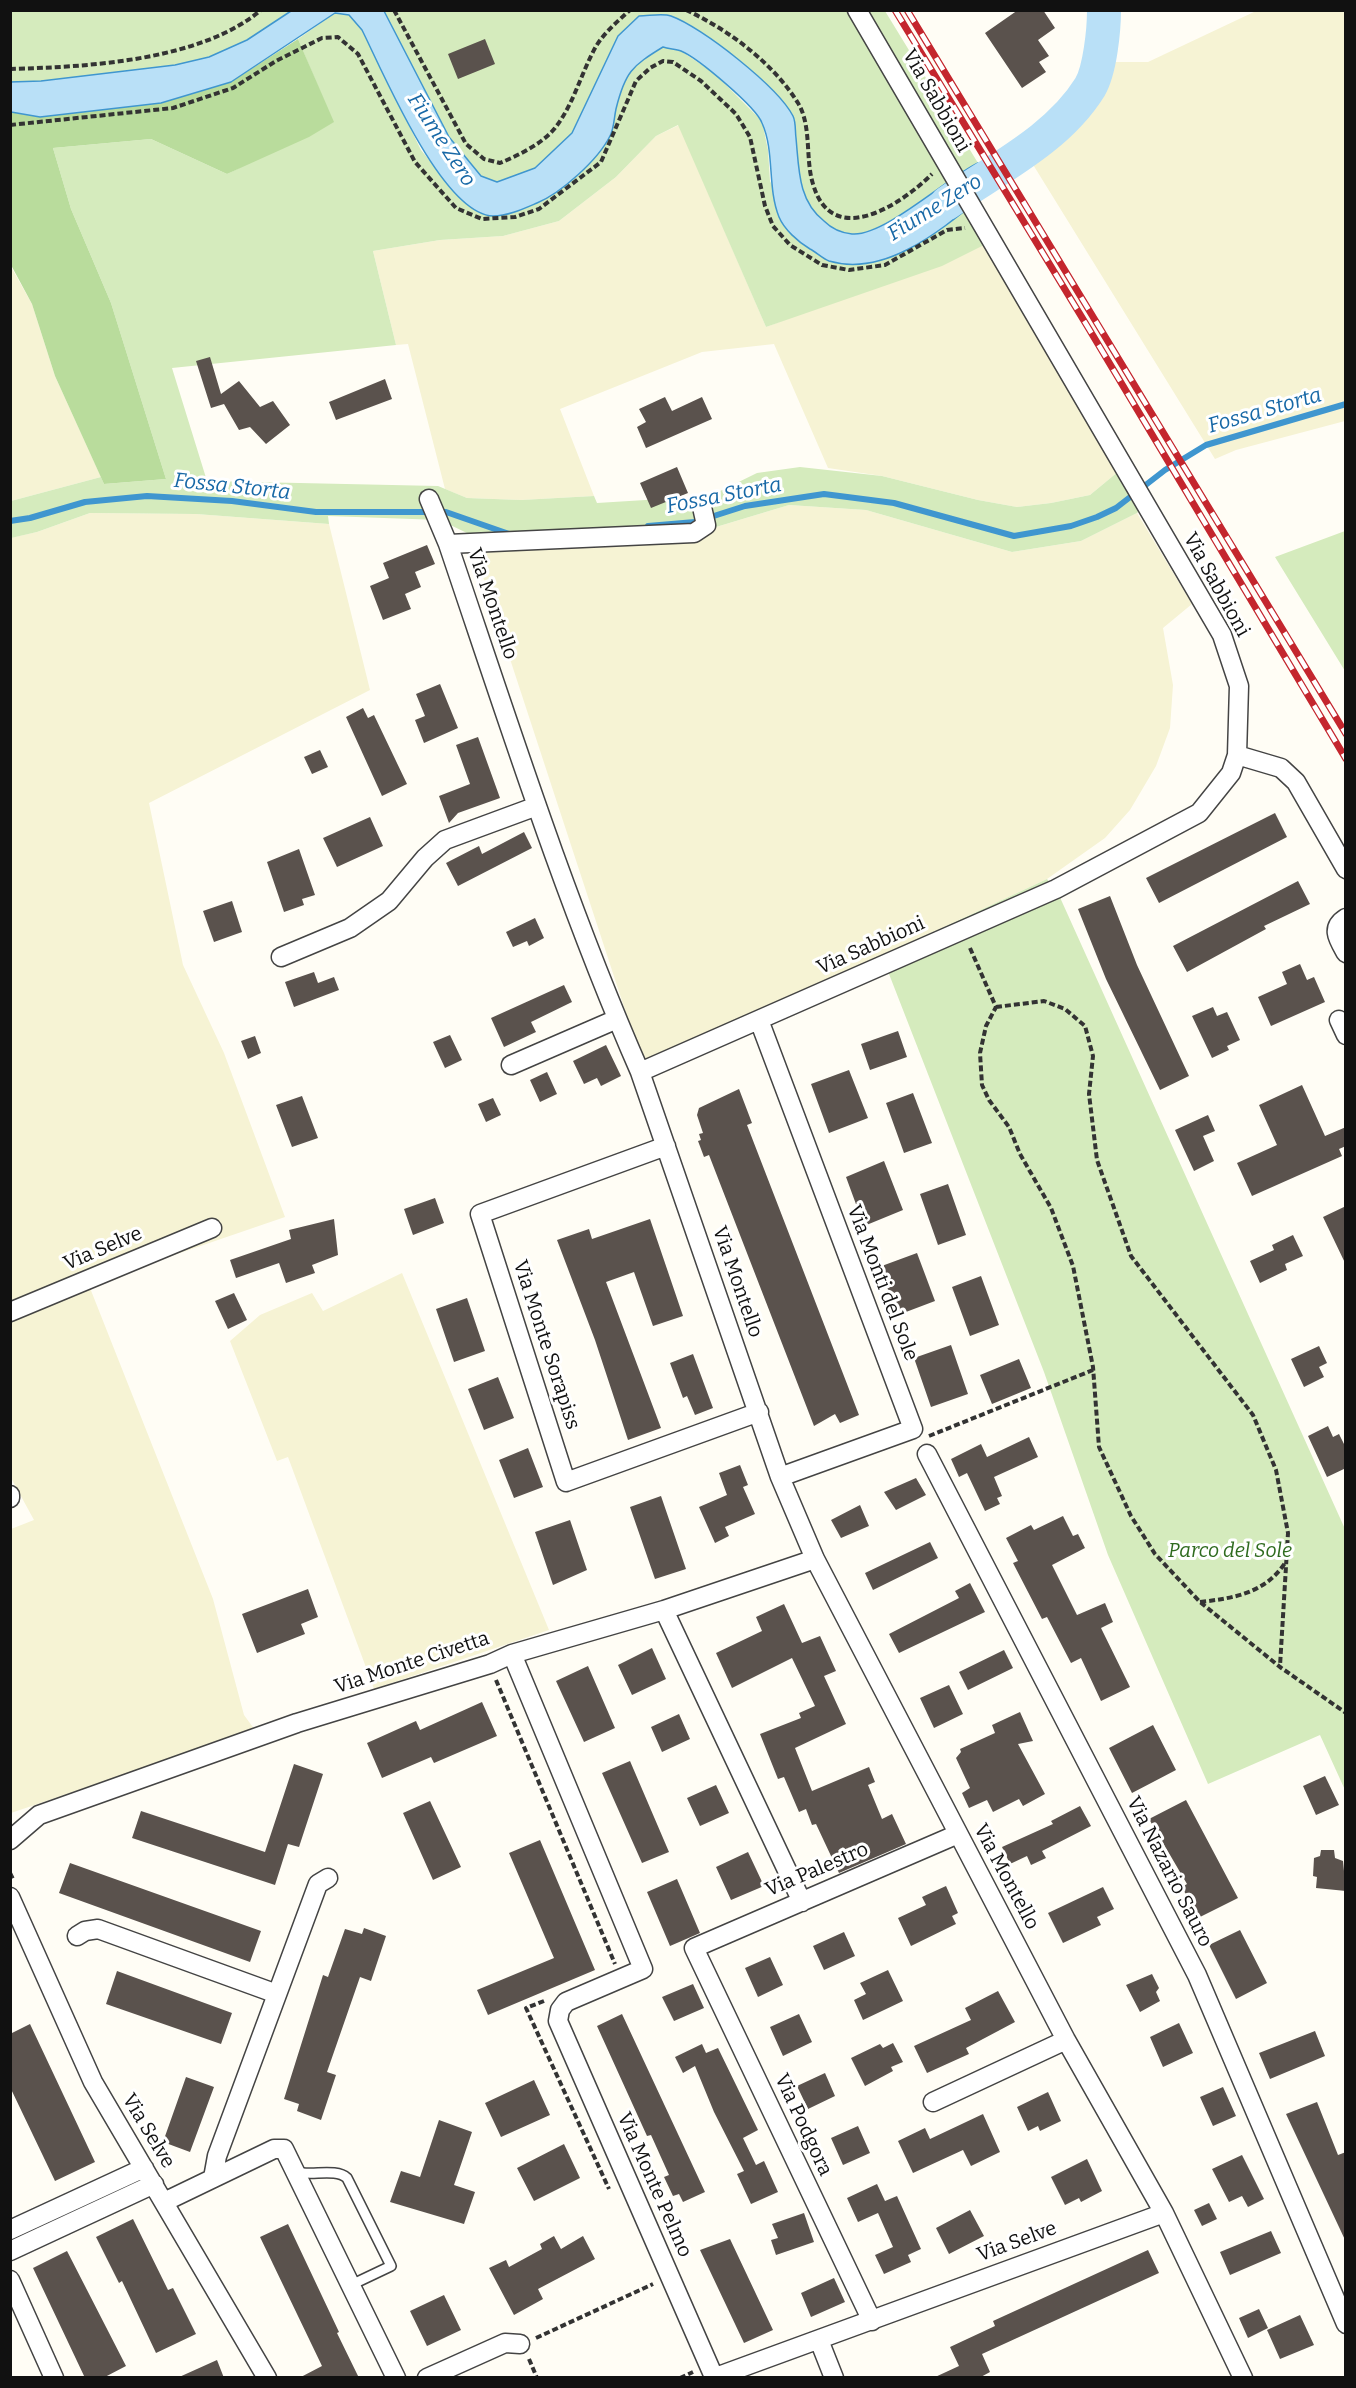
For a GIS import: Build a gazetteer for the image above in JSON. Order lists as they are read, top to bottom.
{
  "streets": {
    "street": [
      "Via Sabbioni",
      "Via Montello",
      "Via Selve",
      "Via Monti del Sole",
      "Via Monte Sorapiss",
      "Via Monte Civetta",
      "Via Palestro",
      "Via Nazario Sauro",
      "Via Podgora",
      "Via Monte Pelmo"
    ]
  },
  "crossings": [
    ["Via Sabbioni", "Via Montello"],
    ["Via Sabbioni", "Via Monti del Sole"],
    ["Via Montello", "Via Selve"],
    ["Via Montello", "Via Monti del Sole"],
    ["Via Montello", "Via Monte Sorapiss"],
    ["Via Montello", "Via Palestro"],
    ["Via Selve", "Via Podgora"],
    ["Via Selve", "Via Monte Pelmo"],
    ["Via Monte Civetta", "Via Monte Pelmo"],
    ["Via Palestro", "Via Podgora"]
  ],
  "water": ["Fiume Zero", "Fossa Storta"],
  "parks": ["Parco del Sole"]
}
